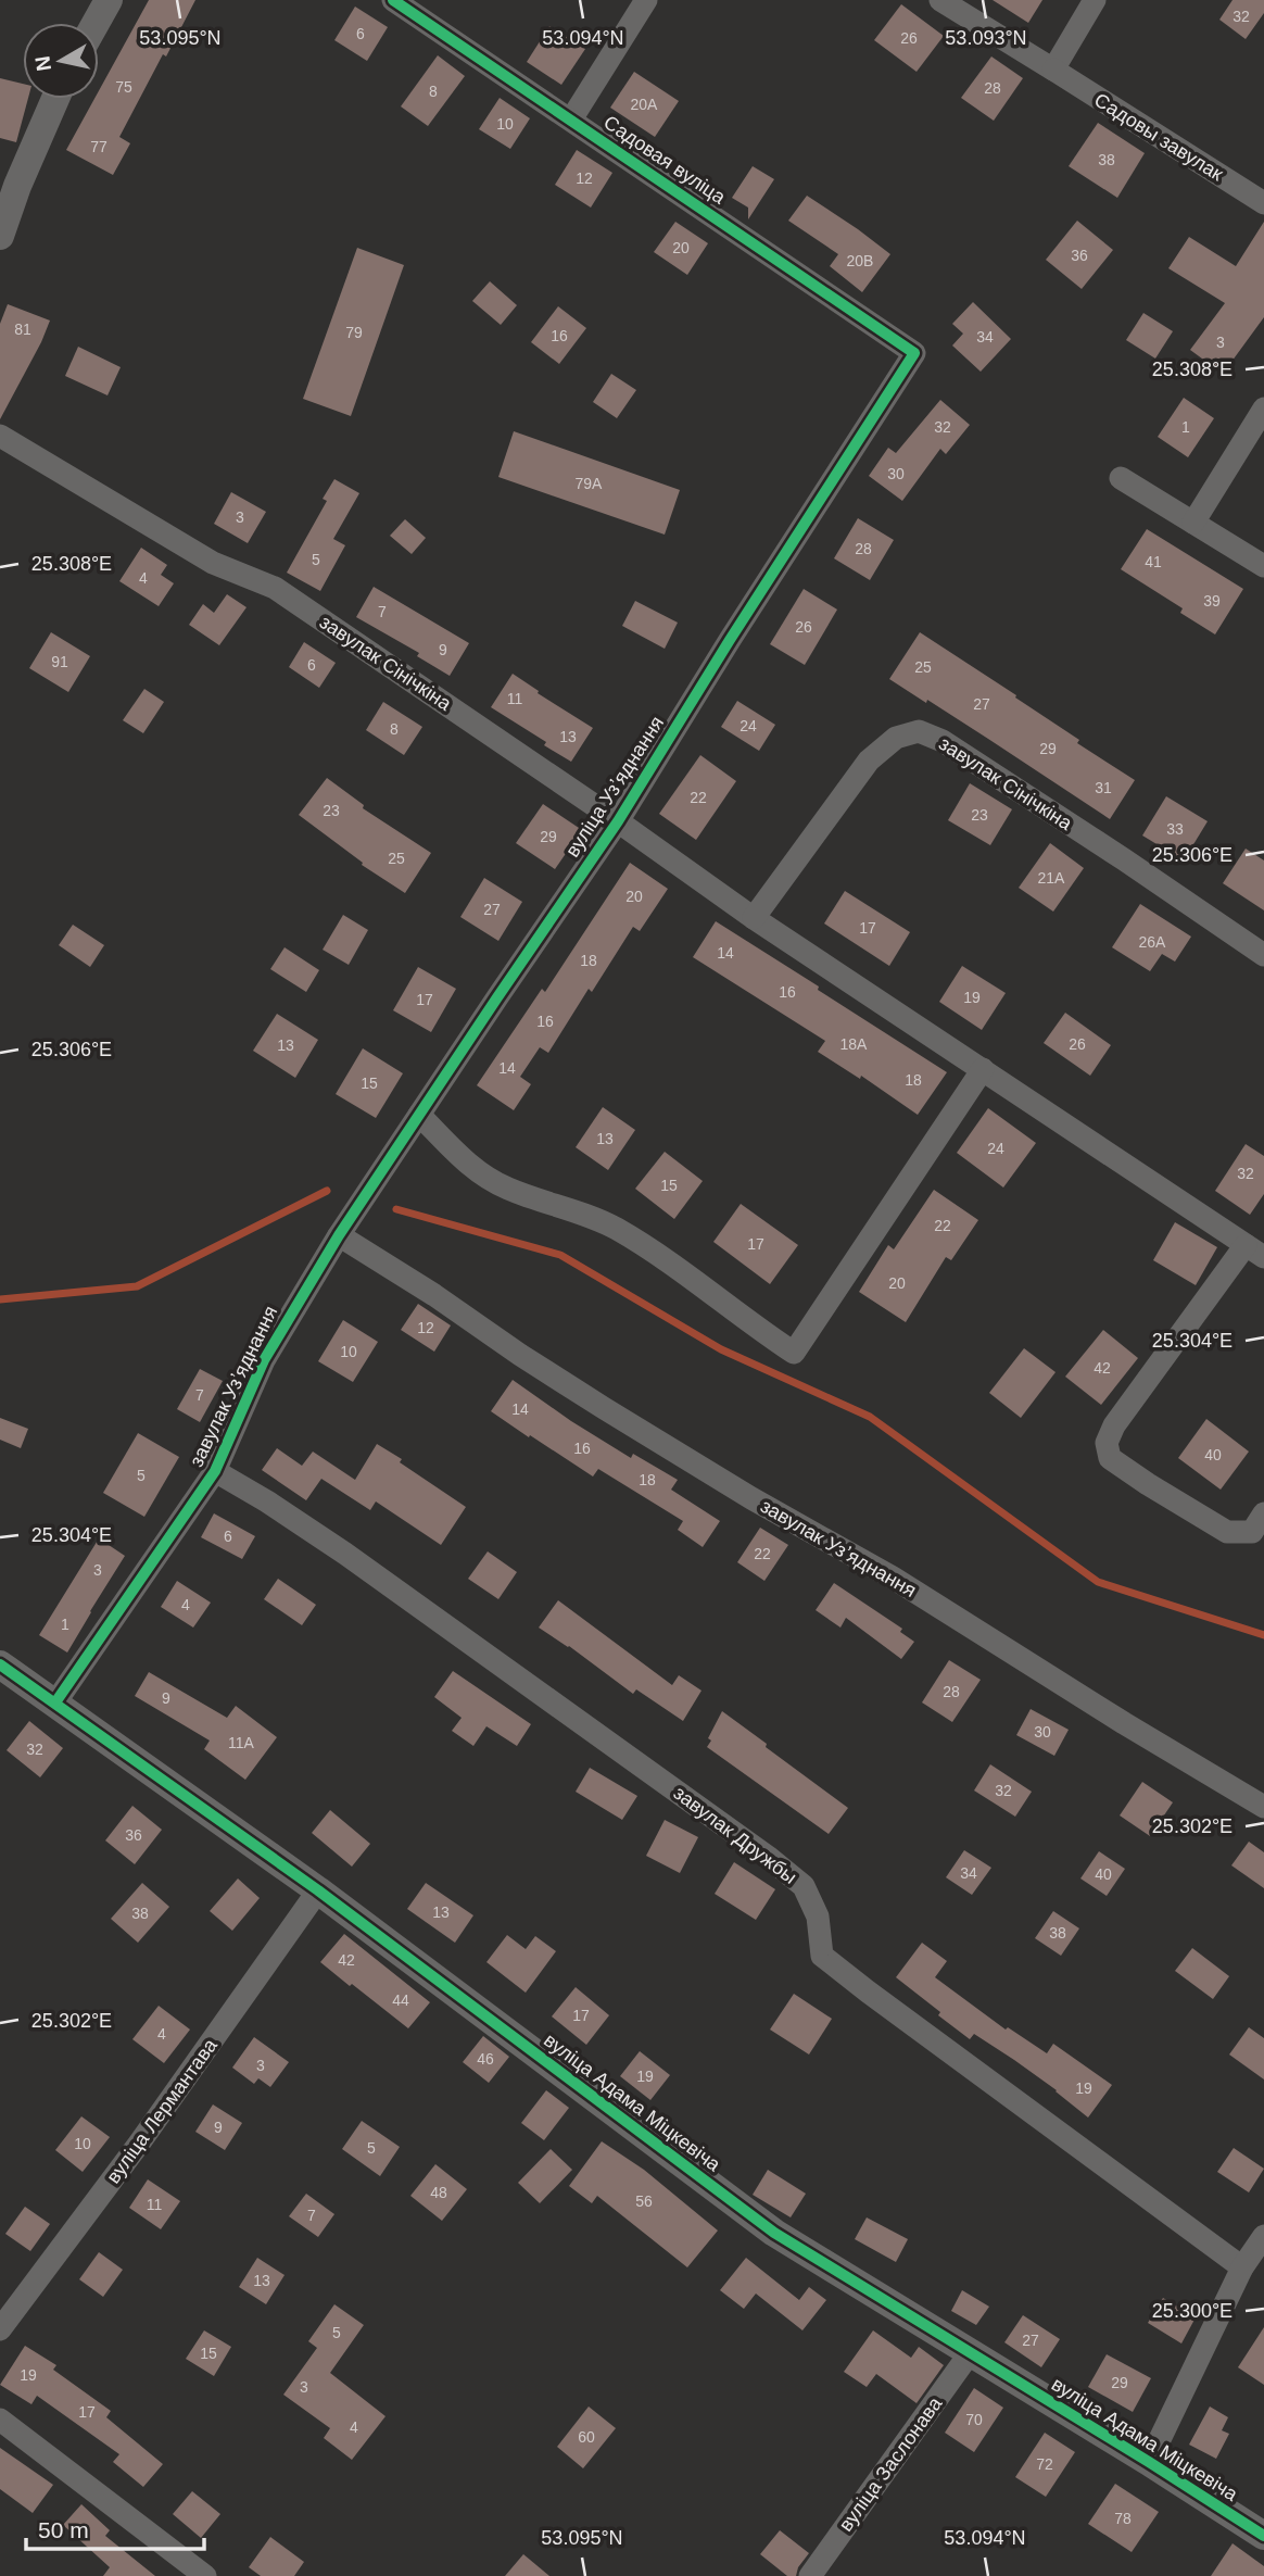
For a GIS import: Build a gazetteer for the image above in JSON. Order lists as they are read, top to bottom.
{
  "streets": {
    "street": [
      "Садовы завулак",
      "Садовая вуліца",
      "завулак Сінічкіна",
      "вуліца Узʼяднання",
      "завулак Узʼяднання",
      "завулак Дружбы",
      "вуліца Адама Міцкевіча",
      "вуліца Лермантава",
      "вуліца Заслонава"
    ]
  },
  "crossings": [
    ["Садовая вуліца", "вуліца Узʼяднання"],
    ["завулак Сінічкіна", "вуліца Узʼяднання"],
    ["вуліца Узʼяднання", "завулак Узʼяднання"],
    ["завулак Узʼяднання", "завулак Дружбы"],
    ["завулак Узʼяднання", "вуліца Адама Міцкевіча"],
    ["вуліца Адама Міцкевіча", "вуліца Лермантава"],
    ["вуліца Адама Міцкевіча", "вуліца Заслонава"]
  ],
  "house_numbers": [
    "32",
    "6",
    "26",
    "75",
    "28",
    "8",
    "20А",
    "10",
    "77",
    "38",
    "12",
    "20",
    "36",
    "20В",
    "81",
    "79",
    "16",
    "34",
    "3",
    "32",
    "1",
    "30",
    "79А",
    "3",
    "28",
    "5",
    "41",
    "4",
    "39",
    "7",
    "26",
    "9",
    "91",
    "6",
    "25",
    "11",
    "27",
    "24",
    "8",
    "13",
    "29",
    "31",
    "22",
    "23",
    "23",
    "33",
    "29",
    "25",
    "21А",
    "20",
    "27",
    "17",
    "26А",
    "14",
    "18",
    "16",
    "19",
    "17",
    "16",
    "18А",
    "26",
    "13",
    "14",
    "18",
    "15",
    "13",
    "24",
    "32",
    "15",
    "22",
    "17",
    "20",
    "12",
    "10",
    "42",
    "7",
    "14",
    "16",
    "40",
    "5",
    "18",
    "6",
    "22",
    "3",
    "4",
    "1",
    "28",
    "9",
    "30",
    "11А",
    "32",
    "32",
    "36",
    "34",
    "40",
    "13",
    "38",
    "38",
    "42",
    "44",
    "17",
    "4",
    "46",
    "3",
    "19",
    "19",
    "9",
    "10",
    "5",
    "48",
    "56",
    "11",
    "7",
    "13",
    "5",
    "27",
    "15",
    "19",
    "29",
    "3",
    "17",
    "70",
    "4",
    "60",
    "72",
    "78"
  ],
  "scale_bar": "50 m",
  "north": "left",
  "coordinates": [
    "53.095°N",
    "53.094°N",
    "53.093°N",
    "25.308°E",
    "25.306°E",
    "25.304°E",
    "25.302°E",
    "25.300°E"
  ]
}
